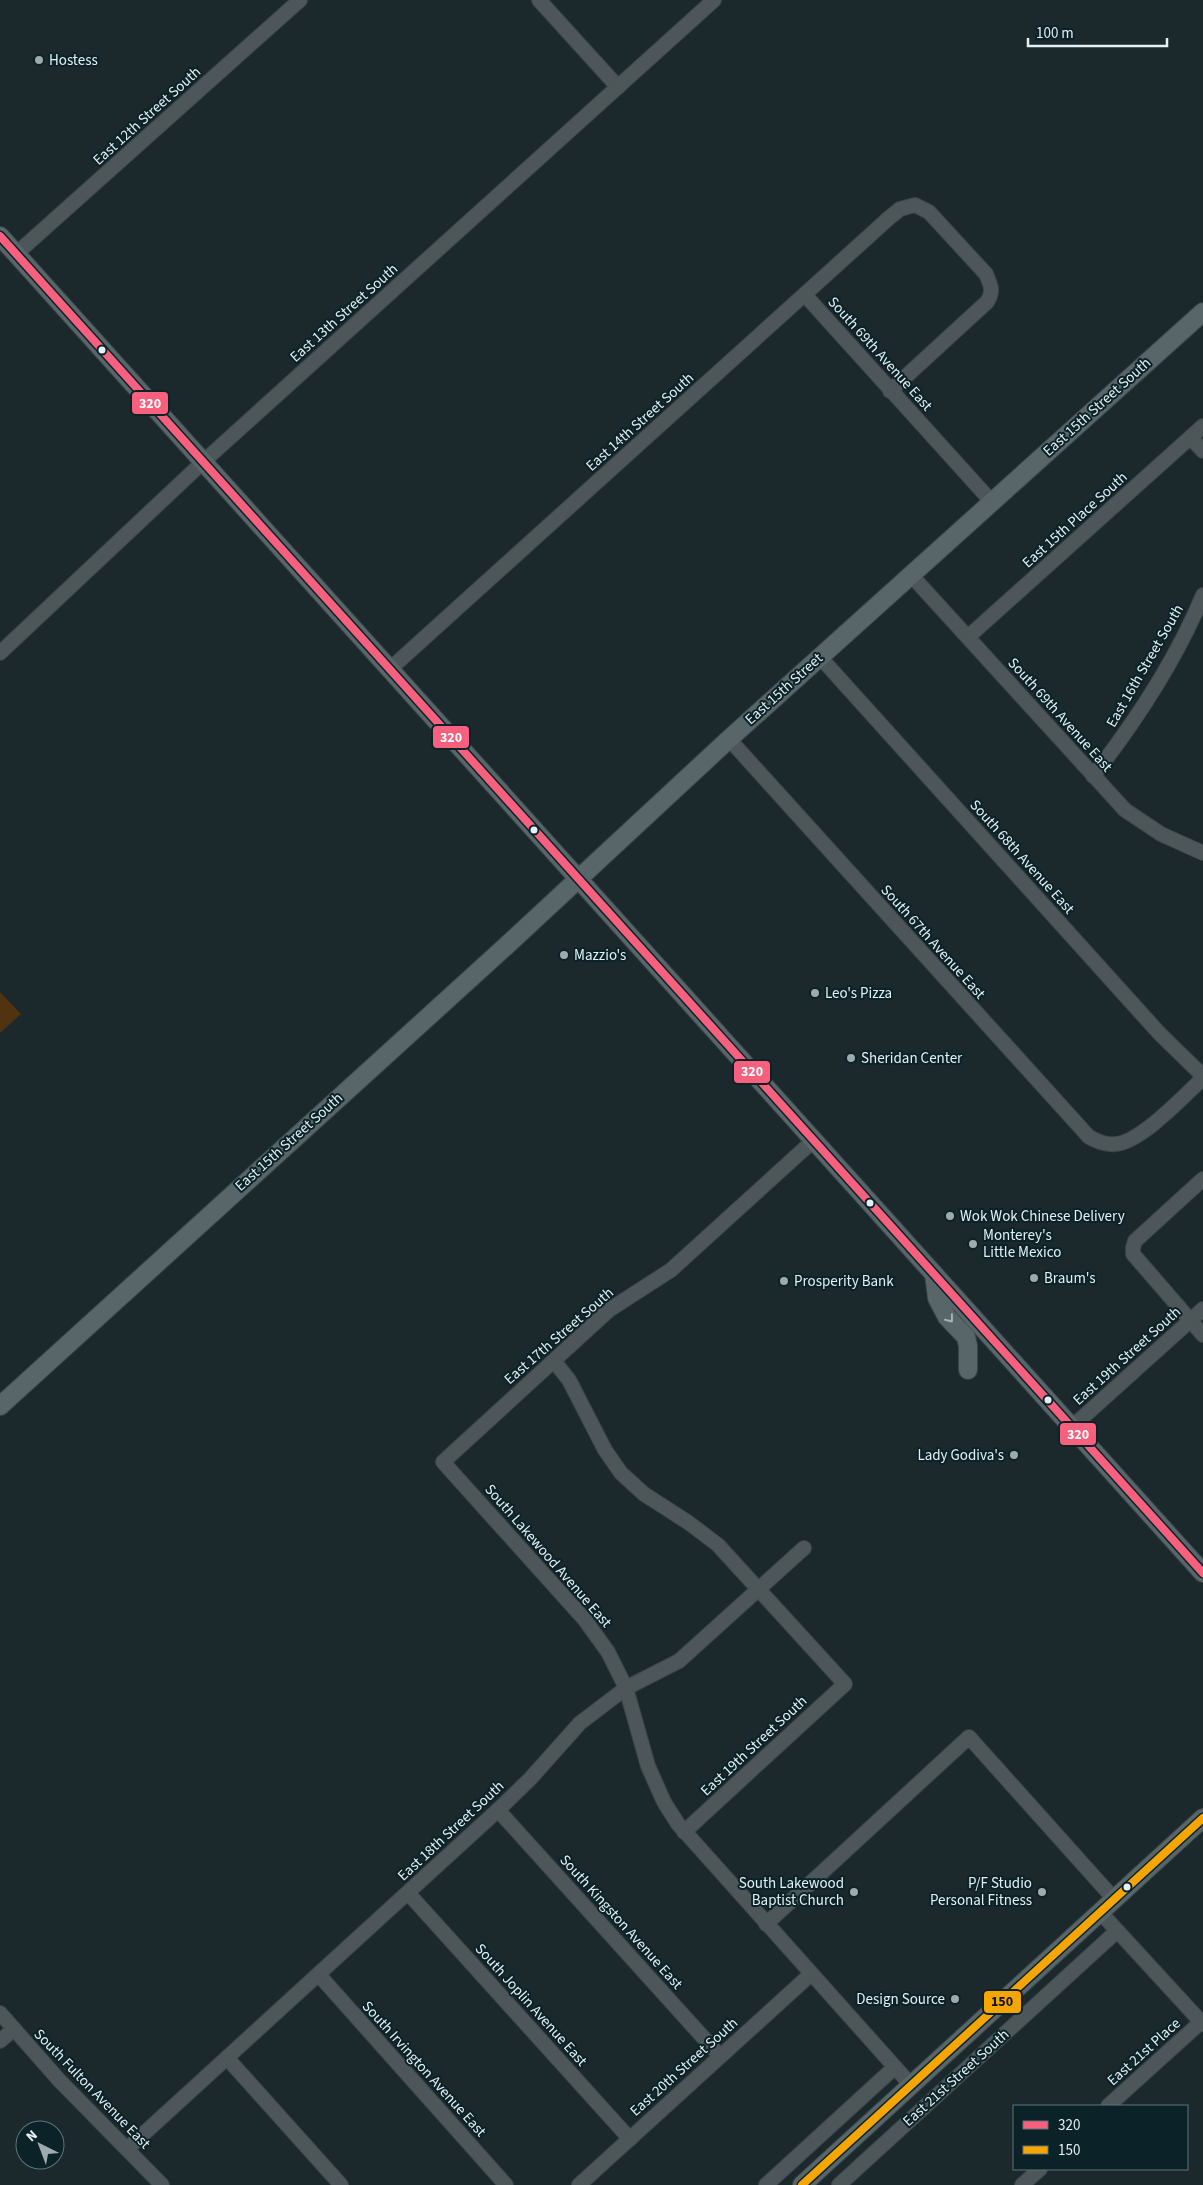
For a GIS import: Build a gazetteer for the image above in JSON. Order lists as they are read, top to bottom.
{
  "streets": {
    "main road": ["East 15th Street South", "East 15th Street", "East 21st Street South"],
    "street": [
      "East 12th Street South",
      "East 13th Street South",
      "South 69th Avenue East",
      "East 14th Street South",
      "East 15th Place South",
      "East 16th Street South",
      "South 68th Avenue East",
      "South 67th Avenue East",
      "East 17th Street South",
      "East 19th Street South",
      "South Lakewood Avenue East",
      "East 18th Street South",
      "South Kingston Avenue East",
      "South Joplin Avenue East",
      "East 21st Place",
      "East 20th Street South",
      "South Irvington Avenue East",
      "South Fulton Avenue East"
    ]
  },
  "crossings": [
    ["South 69th Avenue East", "East 15th Street South"],
    ["South 69th Avenue East", "East 14th Street South"],
    ["South 69th Avenue East", "East 15th Place South"],
    ["South 69th Avenue East", "East 16th Street South"],
    ["South 69th Avenue East", "East 15th Street"],
    ["East 15th Street South", "East 15th Street"],
    ["East 15th Street", "South 68th Avenue East"],
    ["East 15th Street", "South 67th Avenue East"],
    ["South 68th Avenue East", "South 67th Avenue East"],
    ["East 17th Street South", "South Lakewood Avenue East"],
    ["East 19th Street South", "South Lakewood Avenue East"],
    ["East 19th Street South", "East 18th Street South"],
    ["South Lakewood Avenue East", "East 18th Street South"],
    ["South Lakewood Avenue East", "East 20th Street South"],
    ["South Lakewood Avenue East", "East 21st Street South"],
    ["East 18th Street South", "South Kingston Avenue East"],
    ["East 18th Street South", "South Joplin Avenue East"],
    ["East 18th Street South", "South Irvington Avenue East"],
    ["East 18th Street South", "South Fulton Avenue East"],
    ["South Kingston Avenue East", "East 20th Street South"],
    ["South Joplin Avenue East", "East 20th Street South"]
  ],
  "places": [
    "Hostess",
    "Mazzio's",
    "Leo's Pizza",
    "Sheridan Center",
    "Wok Wok Chinese Delivery",
    "Monterey's Little Mexico",
    "Braum's",
    "Prosperity Bank",
    "Lady Godiva's",
    "South Lakewood Baptist Church",
    "P/F Studio Personal Fitness",
    "Design Source"
  ],
  "lines": ["transit line 320", "transit line 150"],
  "legend": ["320", "150"],
  "scale_bar": "100 m",
  "north": "top left"
}
